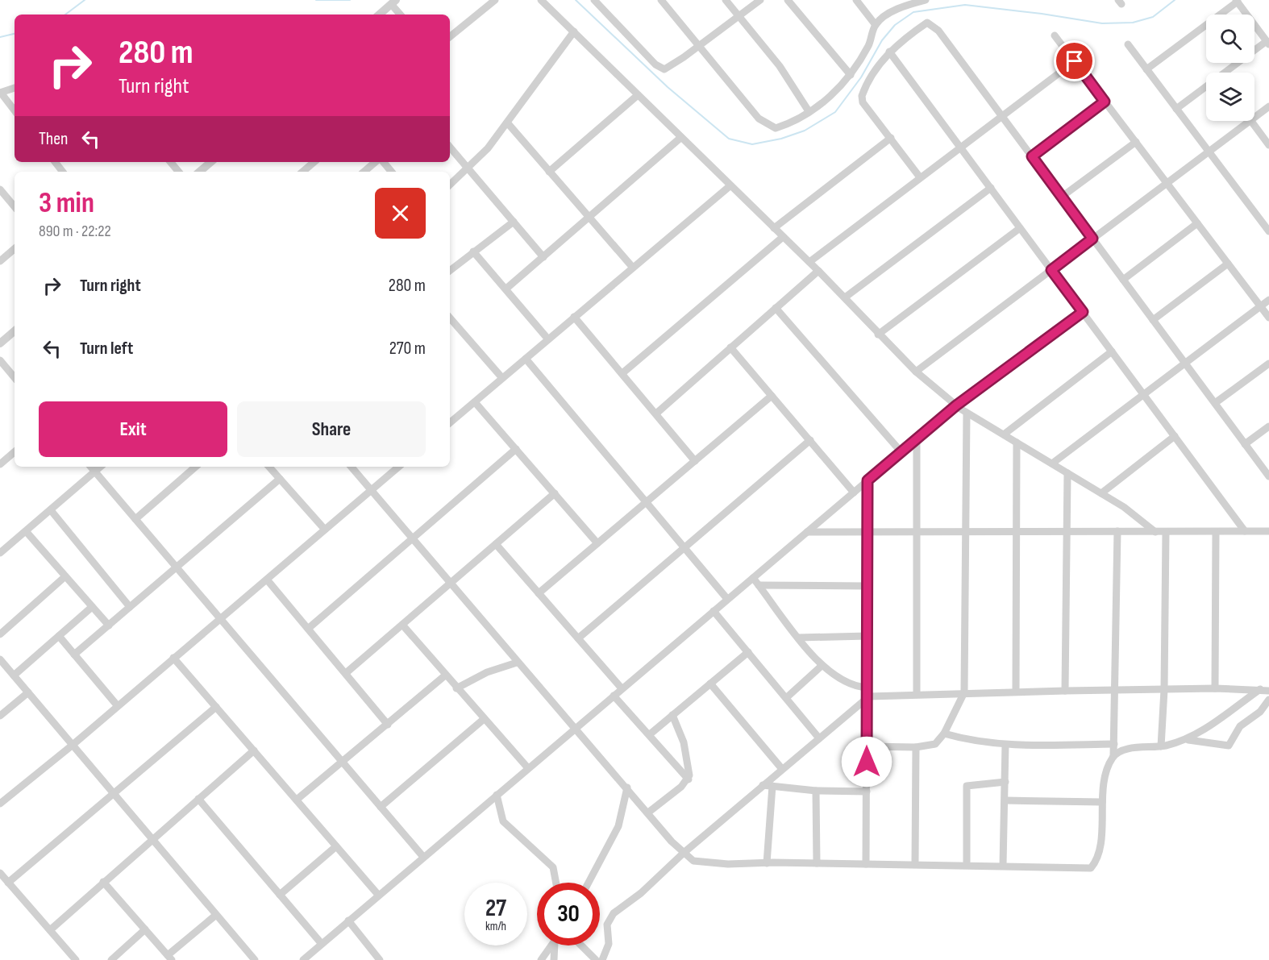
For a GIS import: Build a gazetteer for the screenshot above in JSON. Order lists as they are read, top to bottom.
{
  "page": {
    "turn": ["280 m", "Turn right"],
    "then": "Then",
    "heading": ["3 min", "890 m · 22:22"],
    "list": [
      {
        "name": "Turn right",
        "value": "280 m"
      },
      {
        "name": "Turn left",
        "value": "270 m"
      }
    ],
    "buttons": ["Exit", "Share"],
    "speed": "27 km/h",
    "limit": "30"
  }
}
